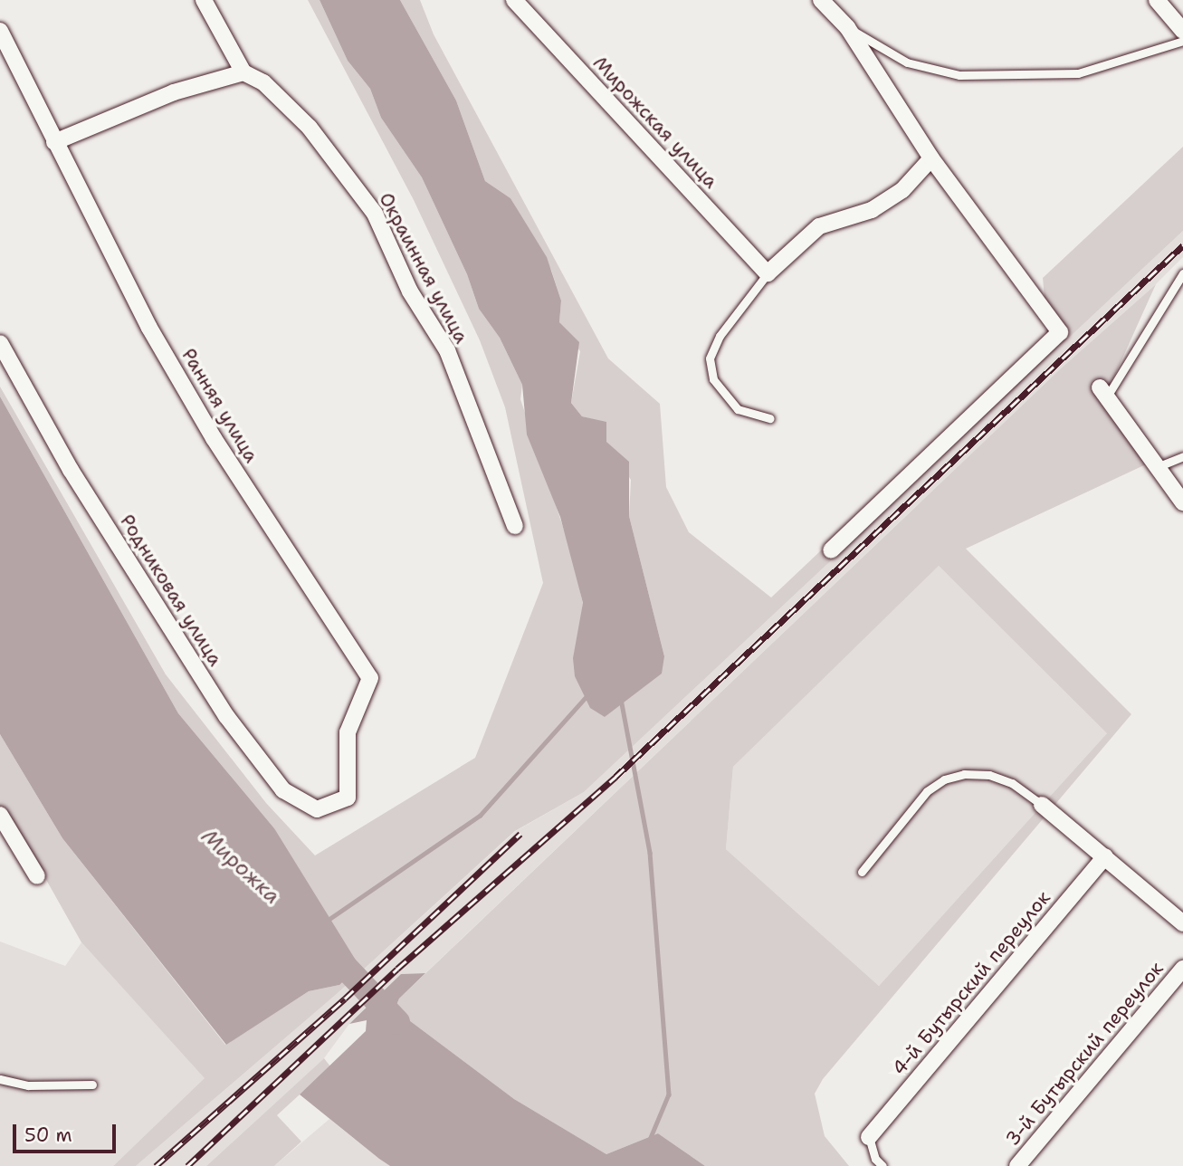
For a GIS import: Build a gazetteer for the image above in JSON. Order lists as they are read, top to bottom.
{
  "streets": {
    "street": [
      "Мирожская улица",
      "Окраинная улица",
      "Ранняя улица",
      "Родниковая улица",
      "4-й Бутырский переулок",
      "3-й Бутырский переулок"
    ]
  },
  "crossings": [
    ["Ранняя улица", "Родниковая улица"]
  ],
  "water": ["Мирожка"],
  "scale_bar": "50 m"
}
